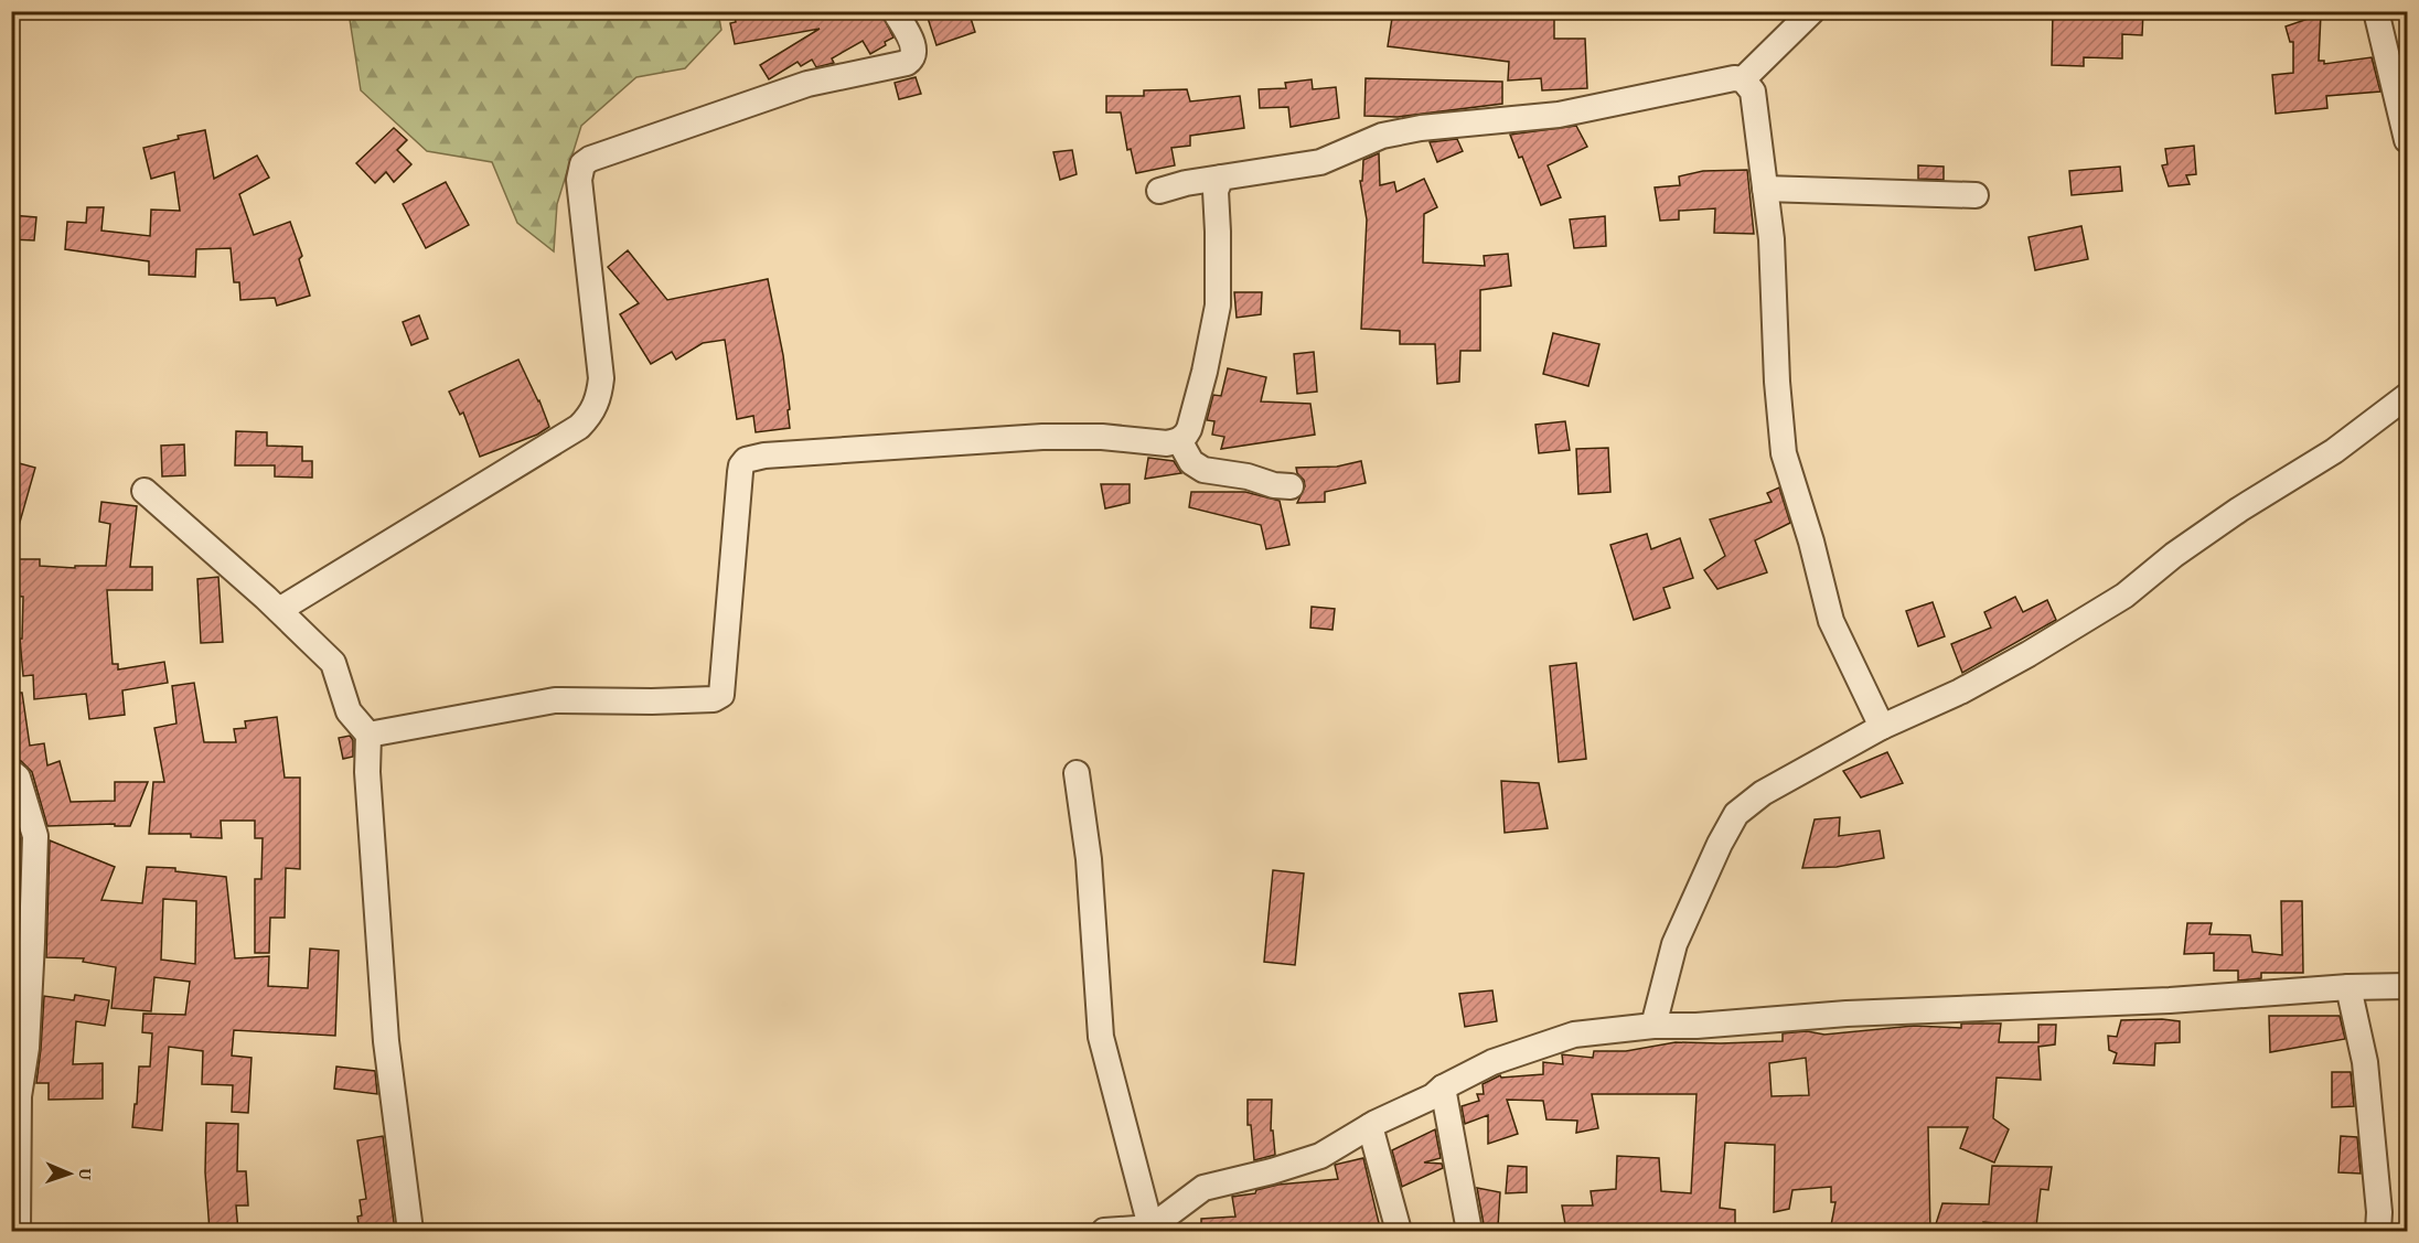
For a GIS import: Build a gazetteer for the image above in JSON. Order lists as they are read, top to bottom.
{
  "north": "right"
}
